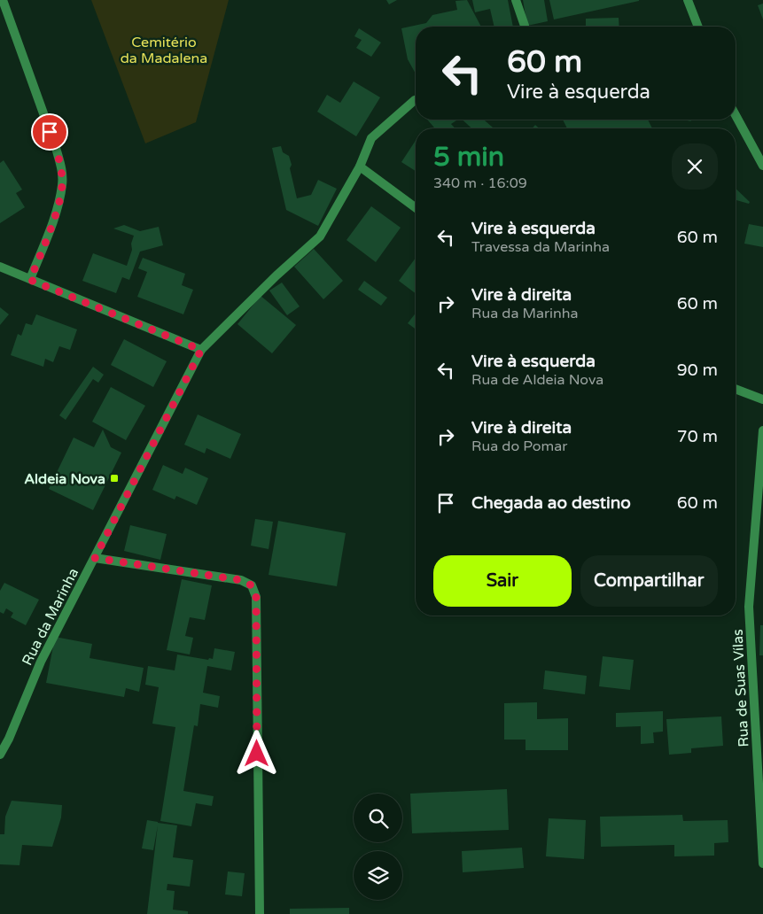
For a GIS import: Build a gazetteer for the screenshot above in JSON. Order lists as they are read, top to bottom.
{
  "streets": {
    "street": ["Rua da Marinha", "Rua de Suas Vílas"]
  },
  "parks": ["Cemitério da Madalena"],
  "places": {
    "transit": ["Aldeia Nova"]
  },
  "page": {
    "turn": ["60 m", "Vire à esquerda"],
    "heading": ["5 min", "340 m · 16:09"],
    "list": [
      {
        "name": "Vire à esquerda",
        "note": "Travessa da Marinha",
        "value": "60 m"
      },
      {
        "name": "Vire à direita",
        "note": "Rua da Marinha",
        "value": "60 m"
      },
      {
        "name": "Vire à esquerda",
        "note": "Rua de Aldeia Nova",
        "value": "90 m"
      },
      {
        "name": "Vire à direita",
        "note": "Rua do Pomar",
        "value": "70 m"
      },
      {
        "name": "Chegada ao destino",
        "value": "60 m"
      }
    ],
    "buttons": ["Sair", "Compartilhar"]
  }
}
